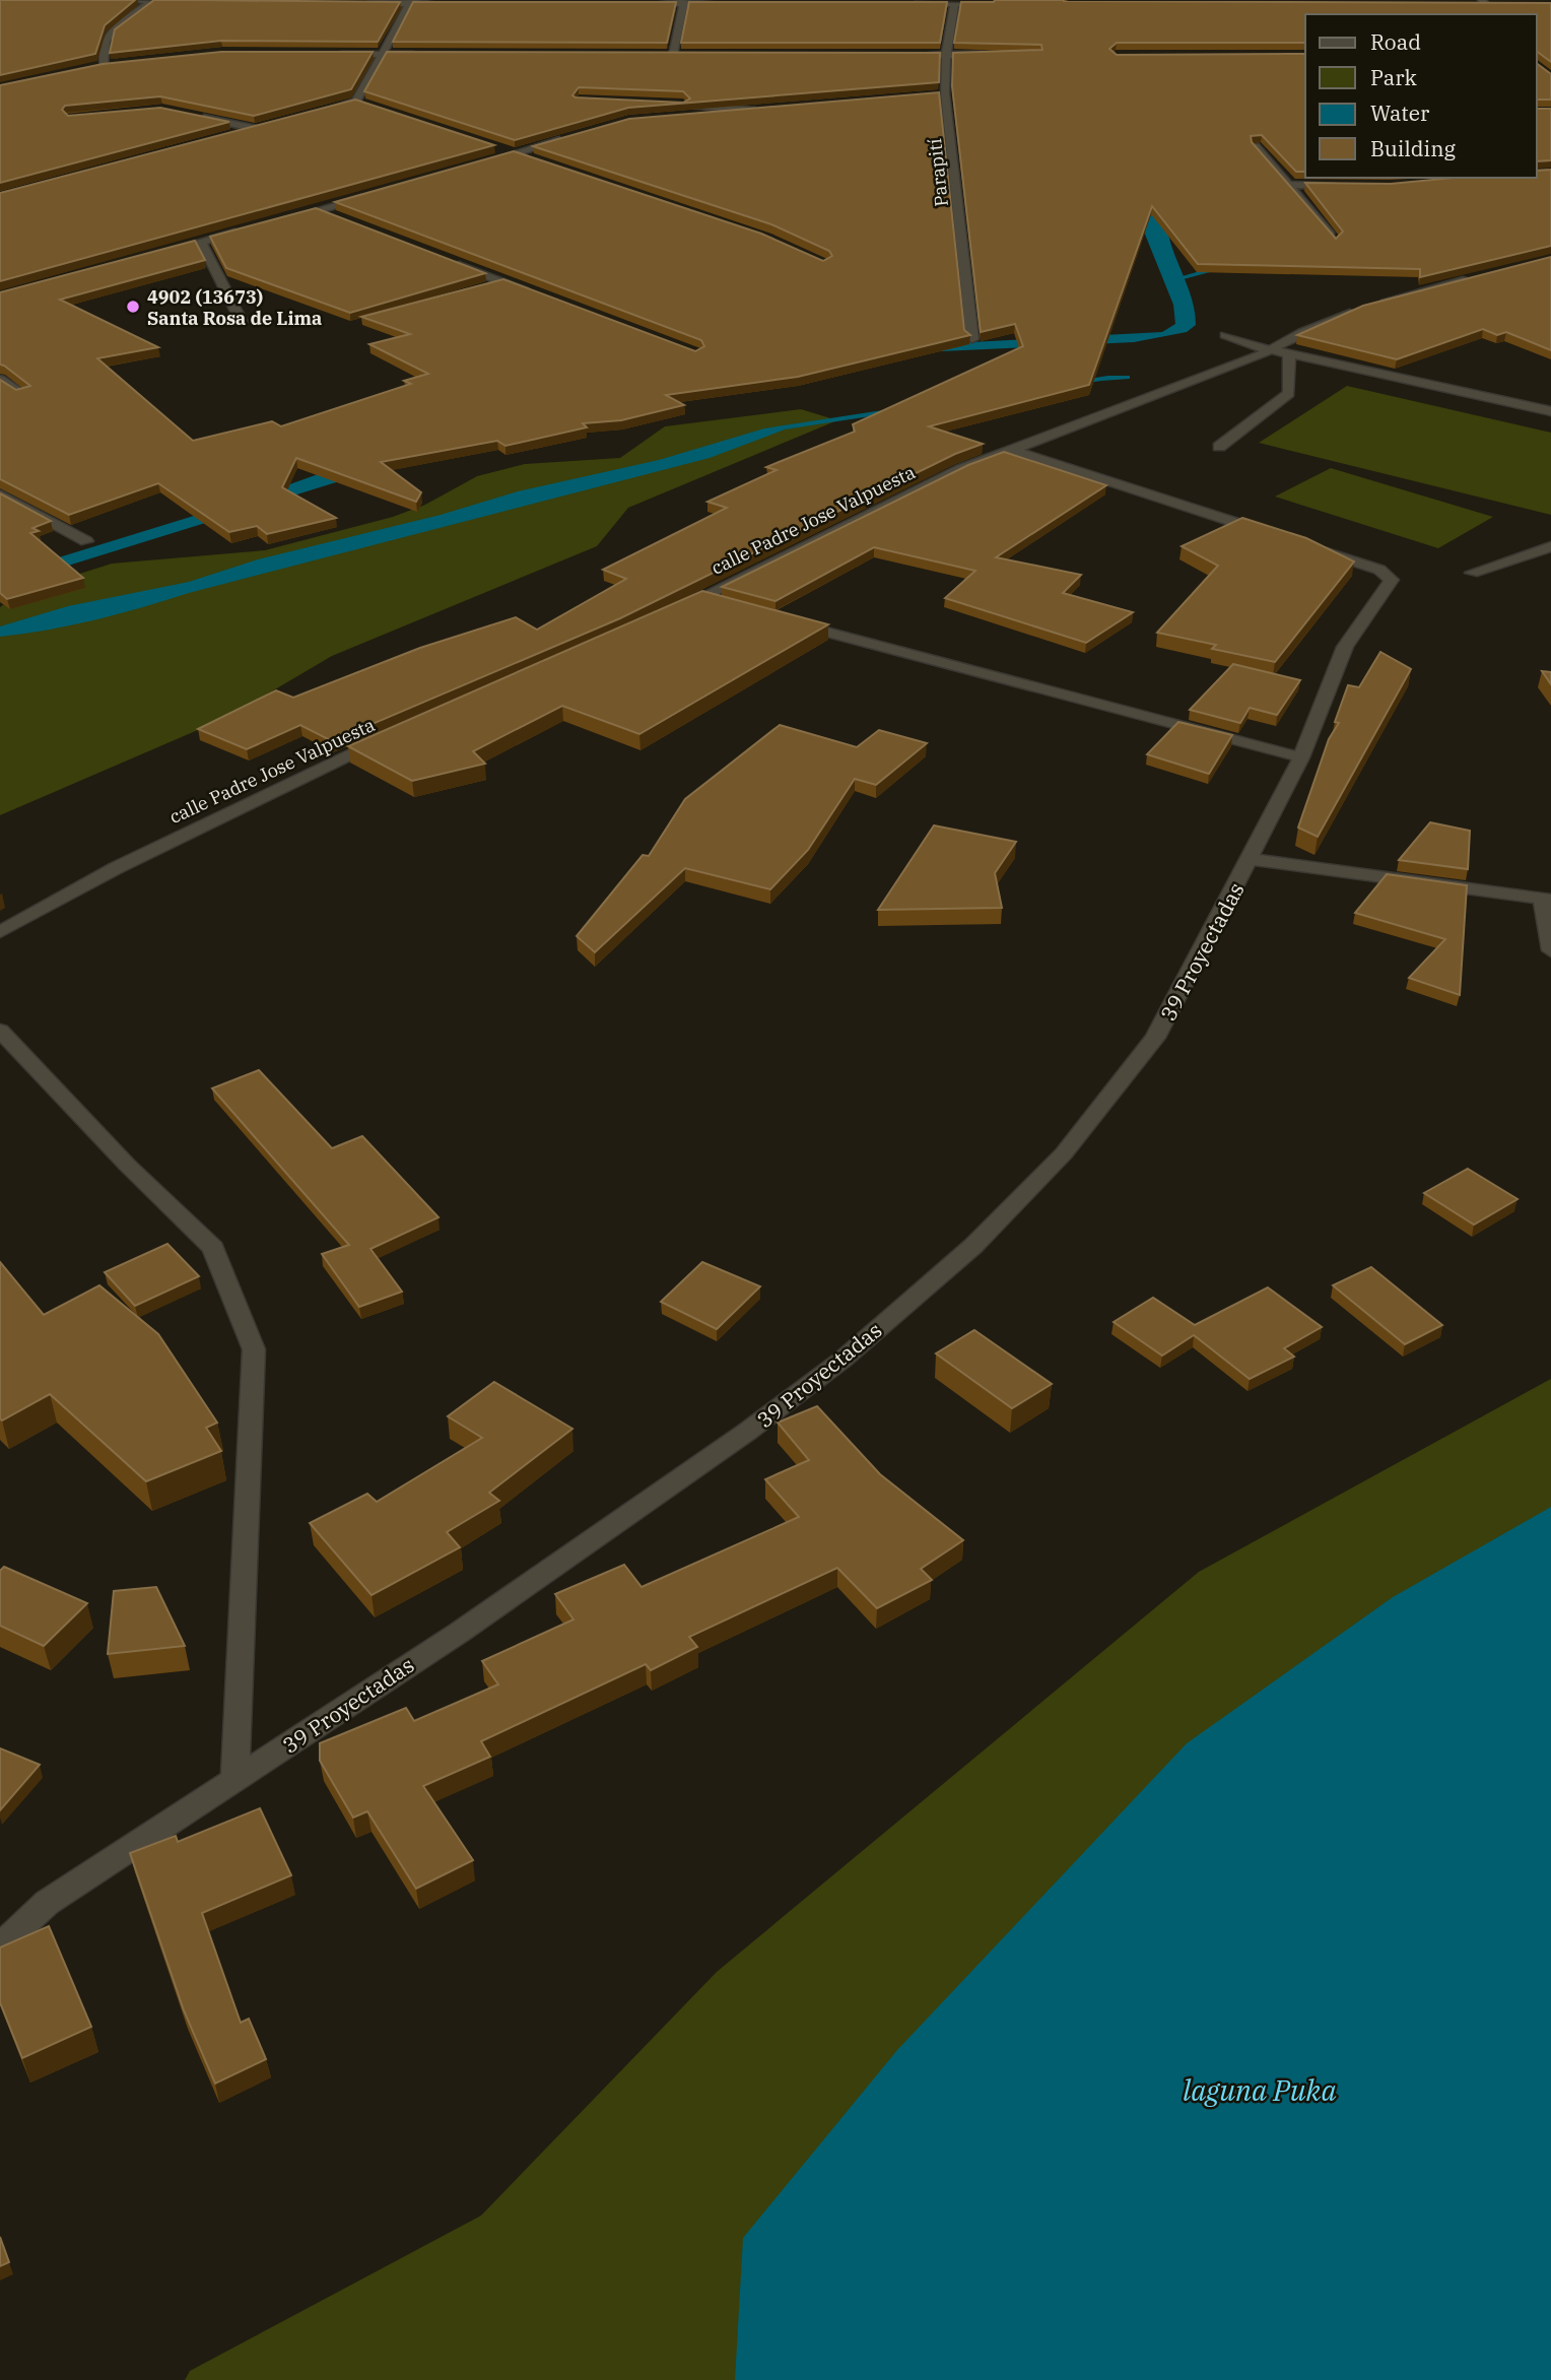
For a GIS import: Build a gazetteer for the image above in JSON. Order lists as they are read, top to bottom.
{
  "streets": {
    "street": ["Parapití", "calle Padre Jose Valpuesta", "39 Proyectadas"]
  },
  "water": ["laguna Puka"],
  "places": ["4902 (13673) Santa Rosa de Lima"],
  "legend": [
    "Road",
    "Park",
    "Water",
    "Building"
  ]
}
